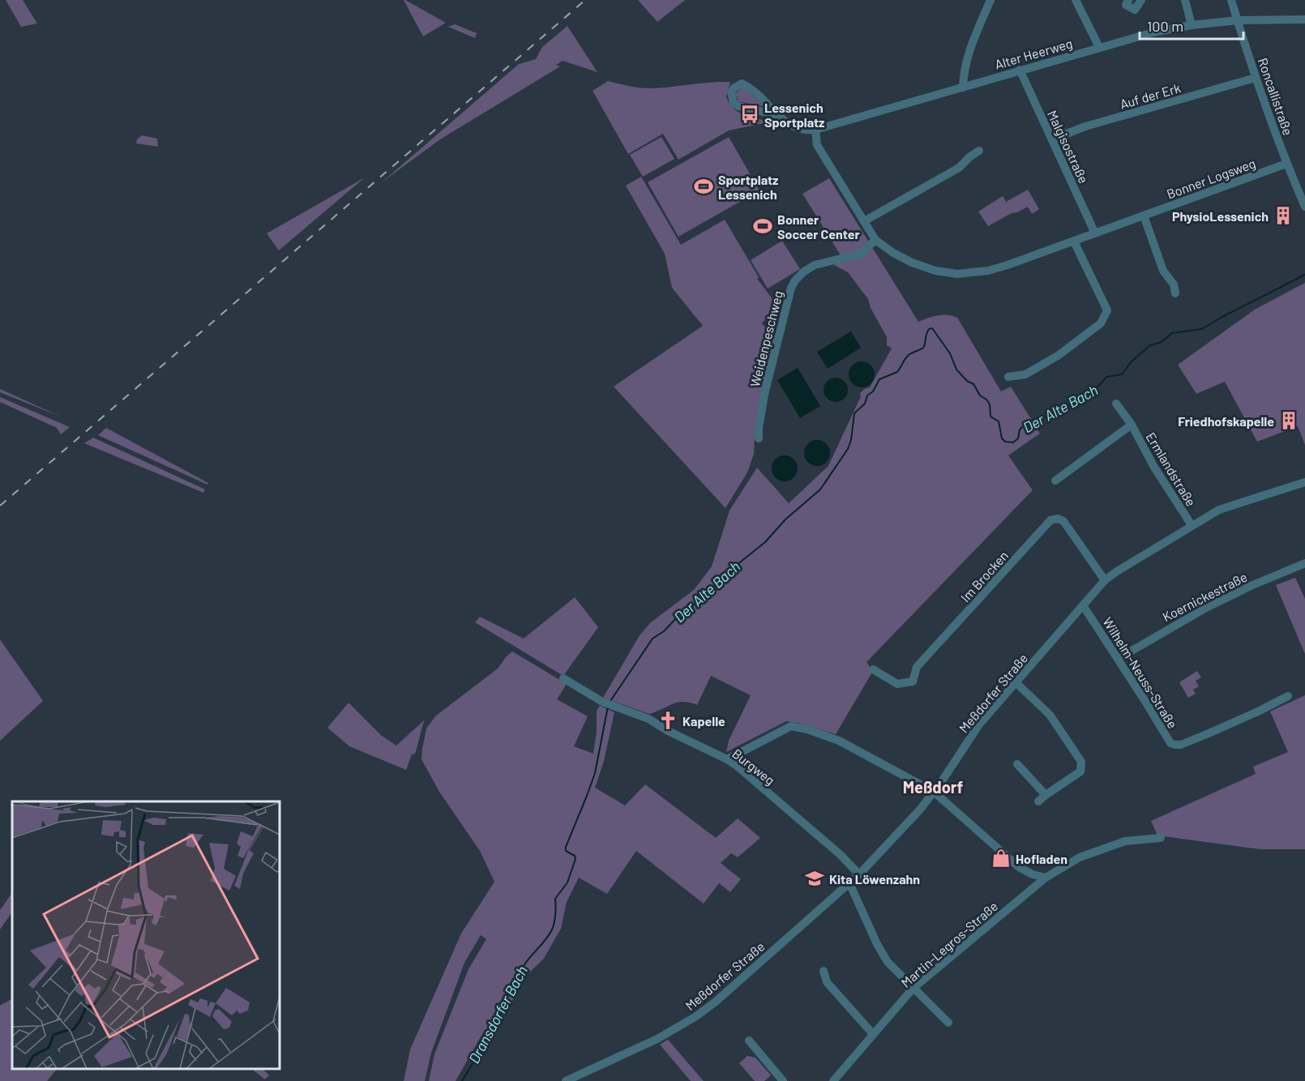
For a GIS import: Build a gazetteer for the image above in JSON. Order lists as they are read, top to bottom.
{
  "streets": {
    "street": [
      "Alter Heerweg",
      "Auf der Erk",
      "Roncallistraße",
      "Malgisostraße",
      "Bonner Logsweg",
      "Weidenpeschweg",
      "Ermlandstraße",
      "Im Brocken",
      "Koernickestraße",
      "Wilhelm-Neuss-Straße",
      "Meßdorfer Straße",
      "Burgweg",
      "Martin-Legros-Straße"
    ]
  },
  "crossings": [
    ["Alter Heerweg", "Roncallistraße"],
    ["Alter Heerweg", "Malgisostraße"],
    ["Alter Heerweg", "Bonner Logsweg"],
    ["Auf der Erk", "Roncallistraße"],
    ["Auf der Erk", "Malgisostraße"],
    ["Roncallistraße", "Bonner Logsweg"],
    ["Malgisostraße", "Bonner Logsweg"],
    ["Bonner Logsweg", "Weidenpeschweg"],
    ["Ermlandstraße", "Meßdorfer Straße"],
    ["Im Brocken", "Meßdorfer Straße"],
    ["Koernickestraße", "Wilhelm-Neuss-Straße"],
    ["Wilhelm-Neuss-Straße", "Meßdorfer Straße"],
    ["Meßdorfer Straße", "Burgweg"]
  ],
  "districts": ["Meßdorf"],
  "water": ["Der Alte Bach", "Dransdorfer Bach"],
  "places": {
    "bus stop": ["Lessenich Sportplatz"],
    "sports": ["Sportplatz Lessenich", "Bonner Soccer Center"],
    "building": ["PhysioLessenich", "Friedhofskapelle"],
    "church": ["Kapelle"],
    "shop": ["Hofladen"],
    "school or university": ["Kita Löwenzahn"]
  },
  "scale_bar": "100 m"
}
